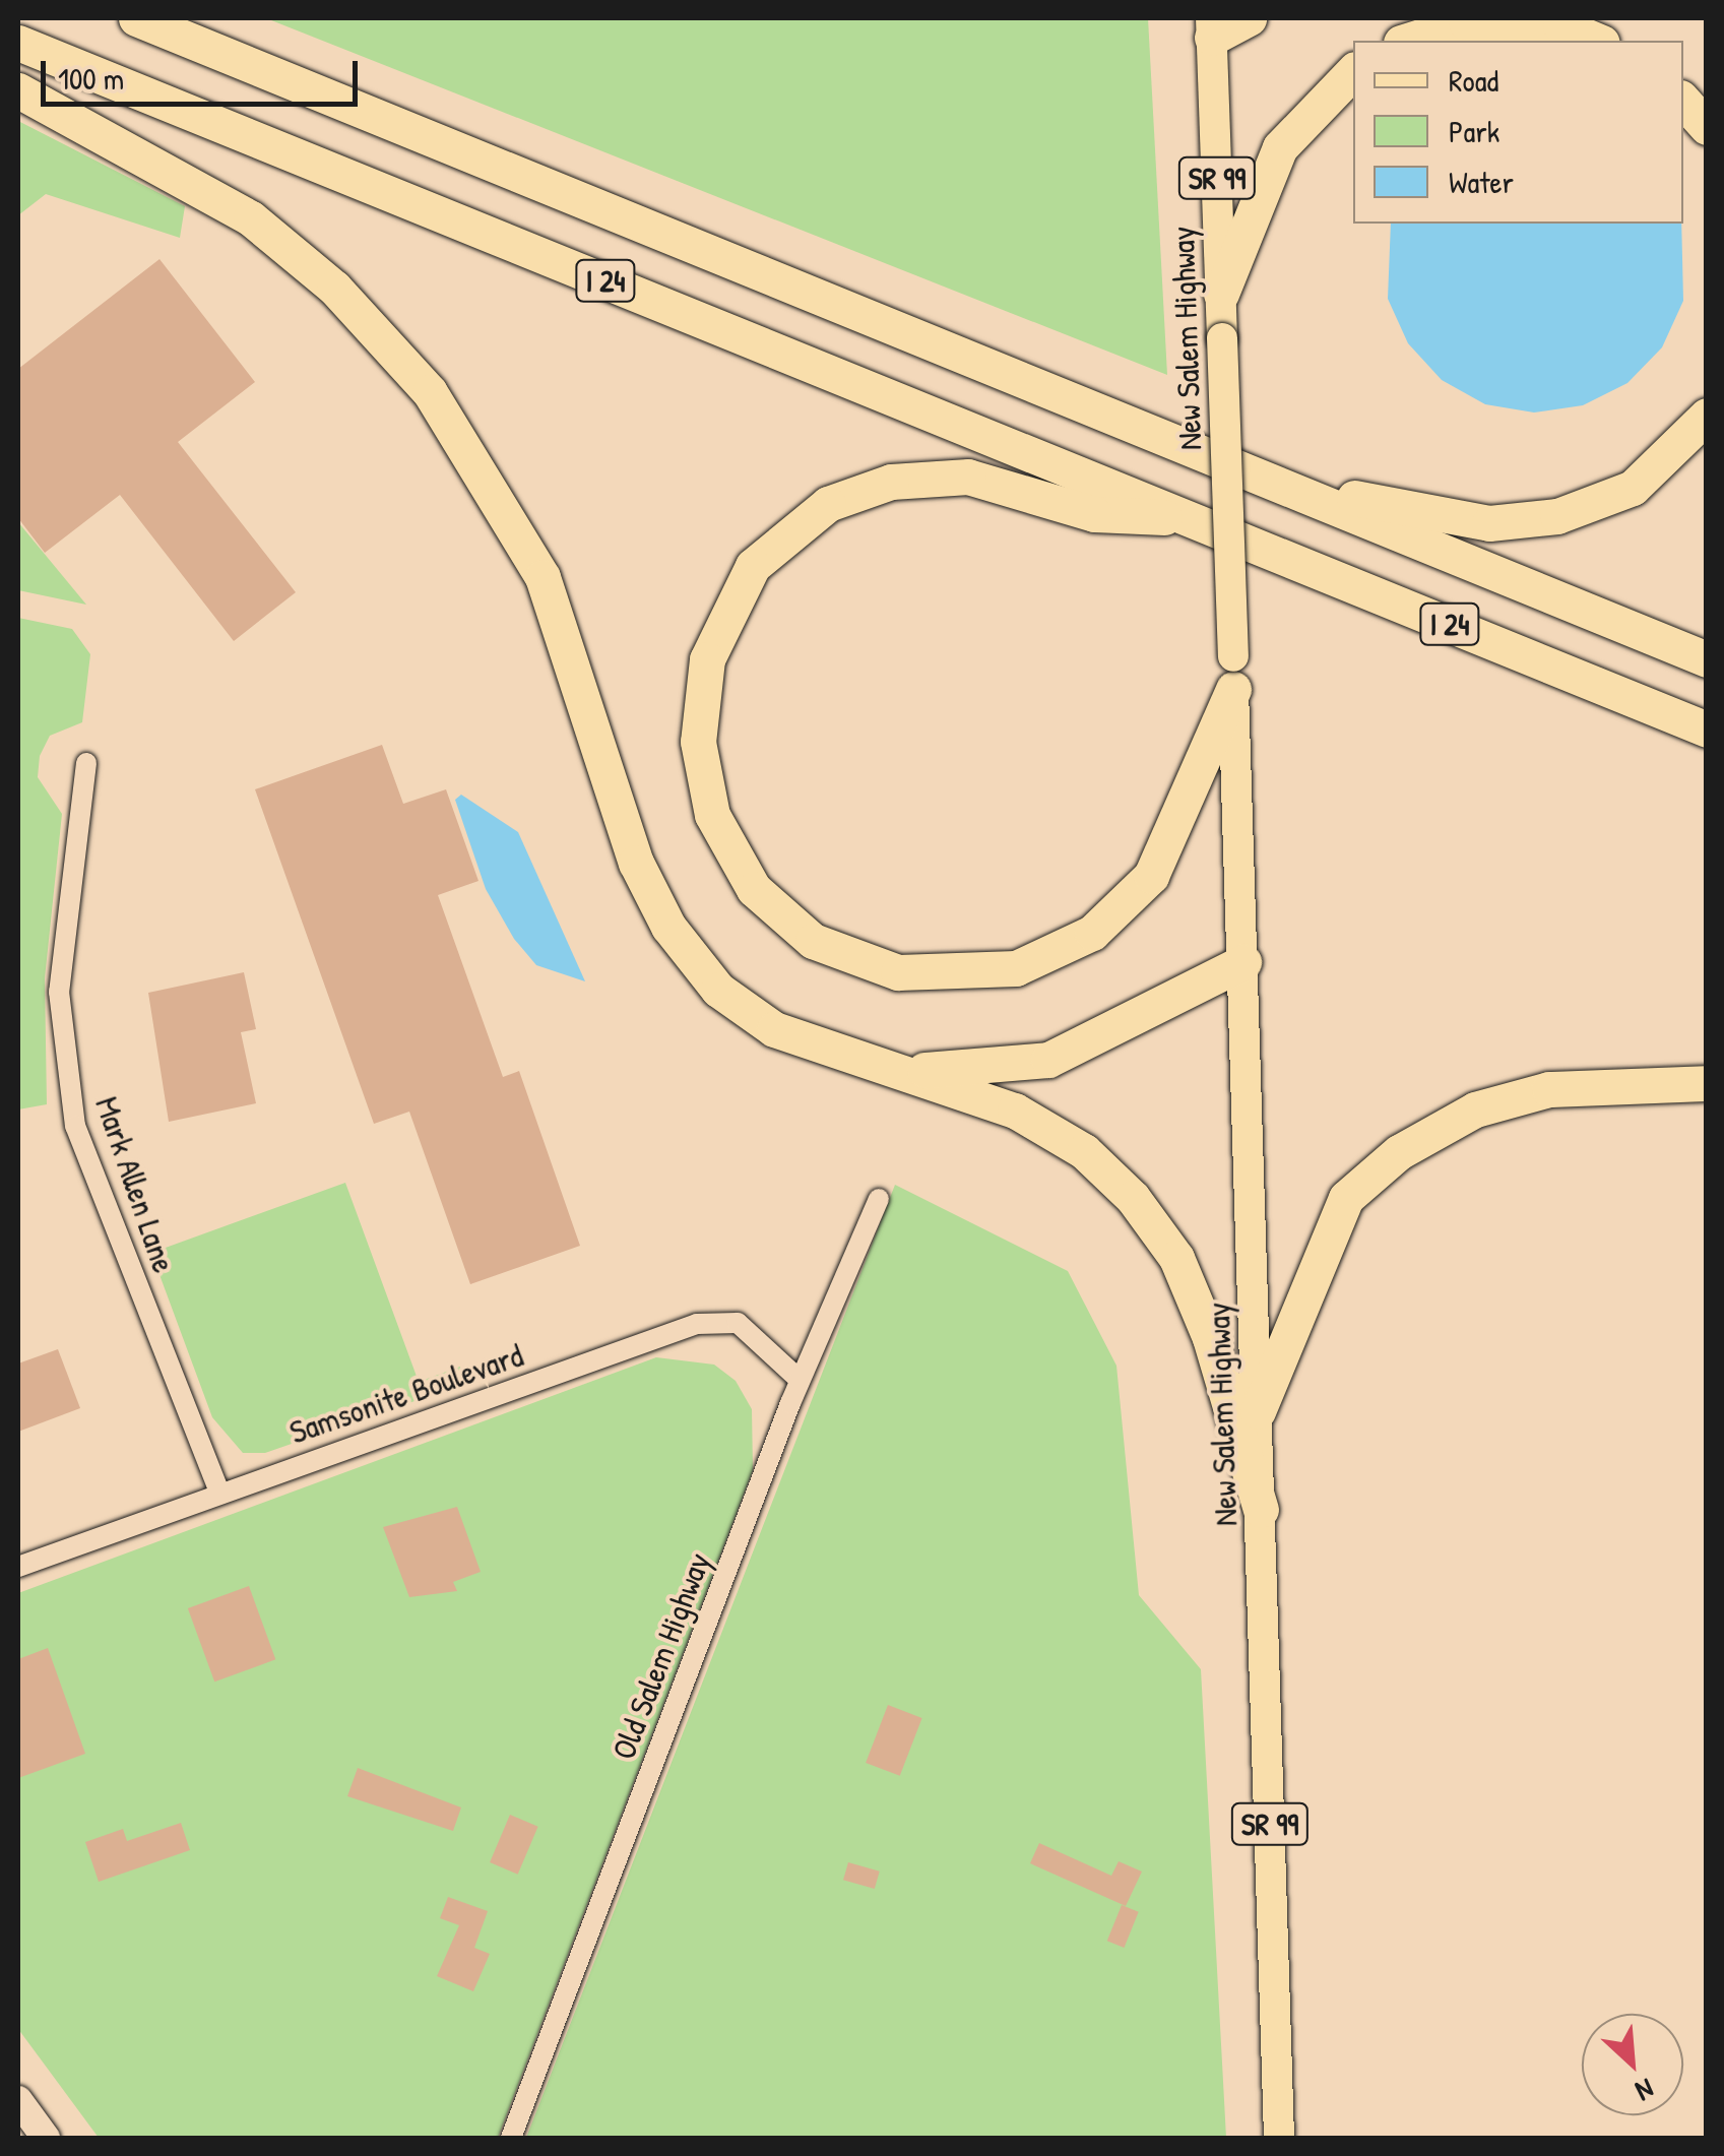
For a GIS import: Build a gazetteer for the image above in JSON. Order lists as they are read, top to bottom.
{
  "streets": {
    "highway": ["I 24"],
    "main road": ["SR 99", "New Salem Highway"],
    "street": ["Mark Allen Lane", "Samsonite Boulevard", "Old Salem Highway"]
  },
  "crossings": [
    ["Mark Allen Lane", "Samsonite Boulevard"],
    ["Samsonite Boulevard", "Old Salem Highway"]
  ],
  "legend": ["Road", "Park", "Water"],
  "scale_bar": "100 m",
  "north": "bottom right"
}
